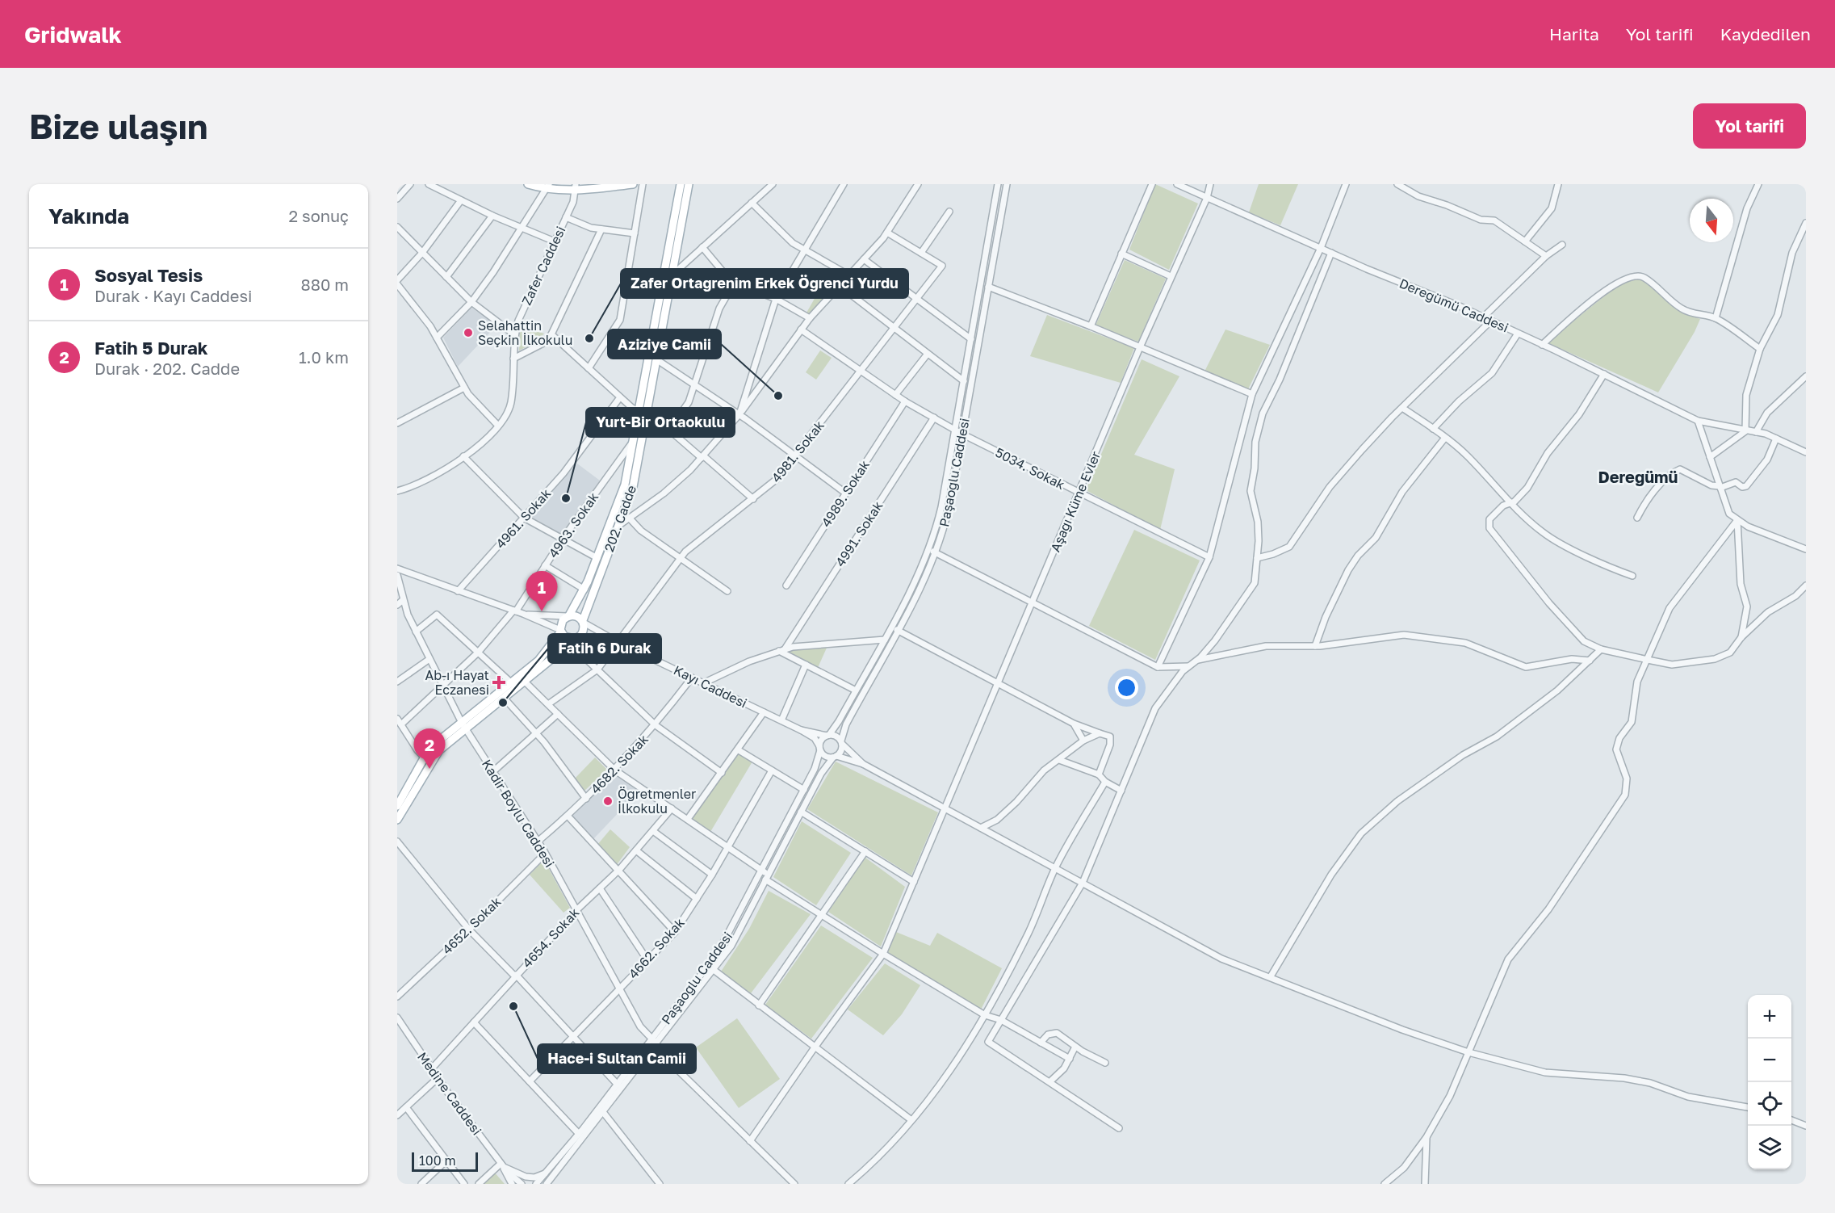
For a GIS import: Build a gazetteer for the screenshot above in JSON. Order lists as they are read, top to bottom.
{
  "streets": {
    "main road": ["202. Cadde"],
    "street": [
      "Zafer Caddesi",
      "Deregümü Caddesi",
      "4981. Sokak",
      "5034. Sokak",
      "Paşaoğlu Caddesi",
      "4989. Sokak",
      "Aşağı Küme Evler",
      "4961. Sokak",
      "4963. Sokak",
      "4991. Sokak",
      "Kayı Caddesi",
      "4682. Sokak",
      "Kadir Boylu Caddesi",
      "4652. Sokak",
      "4654. Sokak",
      "4662. Sokak",
      "Medine Caddesi"
    ]
  },
  "crossings": [
    ["Deregümü Caddesi", "Aşağı Küme Evler"],
    ["4981. Sokak", "5034. Sokak"],
    ["4981. Sokak", "Kayı Caddesi"],
    ["5034. Sokak", "Paşaoğlu Caddesi"],
    ["5034. Sokak", "4989. Sokak"],
    ["5034. Sokak", "Aşağı Küme Evler"],
    ["5034. Sokak", "4991. Sokak"],
    ["Paşaoğlu Caddesi", "Kayı Caddesi"],
    ["Paşaoğlu Caddesi", "Kadir Boylu Caddesi"],
    ["Aşağı Küme Evler", "Kadir Boylu Caddesi"],
    ["202. Cadde", "4963. Sokak"],
    ["202. Cadde", "Kayı Caddesi"],
    ["4963. Sokak", "Kadir Boylu Caddesi"],
    ["Kayı Caddesi", "4682. Sokak"],
    ["4682. Sokak", "Kadir Boylu Caddesi"],
    ["Kadir Boylu Caddesi", "4652. Sokak"],
    ["Kadir Boylu Caddesi", "4654. Sokak"],
    ["Kadir Boylu Caddesi", "4662. Sokak"],
    ["4654. Sokak", "Medine Caddesi"]
  ],
  "districts": ["Deregümü"],
  "places": {
    "other": [
      "Selahattin Seçkin İlkokulu",
      "Zafer Ortağrenim Erkek Öğrenci Yurdu",
      "Aziziye Camii",
      "Yurt-Bir Ortaokulu",
      "Fatih 6 Durak",
      "Öğretmenler İlkokulu",
      "Hace-i Sultan Camii"
    ],
    "health": ["Ab-ı Hayat Eczanesi"]
  },
  "scale_bar": "100 m",
  "north": "bottom",
  "page": {
    "header": "Gridwalk",
    "nav": ["Harita", "Yol tarifi", "Kaydedilen"],
    "buttons": "Yol tarifi",
    "title": "Bize ulaşın",
    "heading": ["Yakında", "2 sonuç"],
    "list": [
      {
        "mark": "1",
        "name": "Sosyal Tesis",
        "note": "Durak · Kayı Caddesi",
        "value": "880 m"
      },
      {
        "mark": "2",
        "name": "Fatih 5 Durak",
        "note": "Durak · 202. Cadde",
        "value": "1.0 km"
      }
    ],
    "pins": ["1", "2"],
    "map_buttons": ["+", "−"],
    "scale": "100 m"
  }
}
